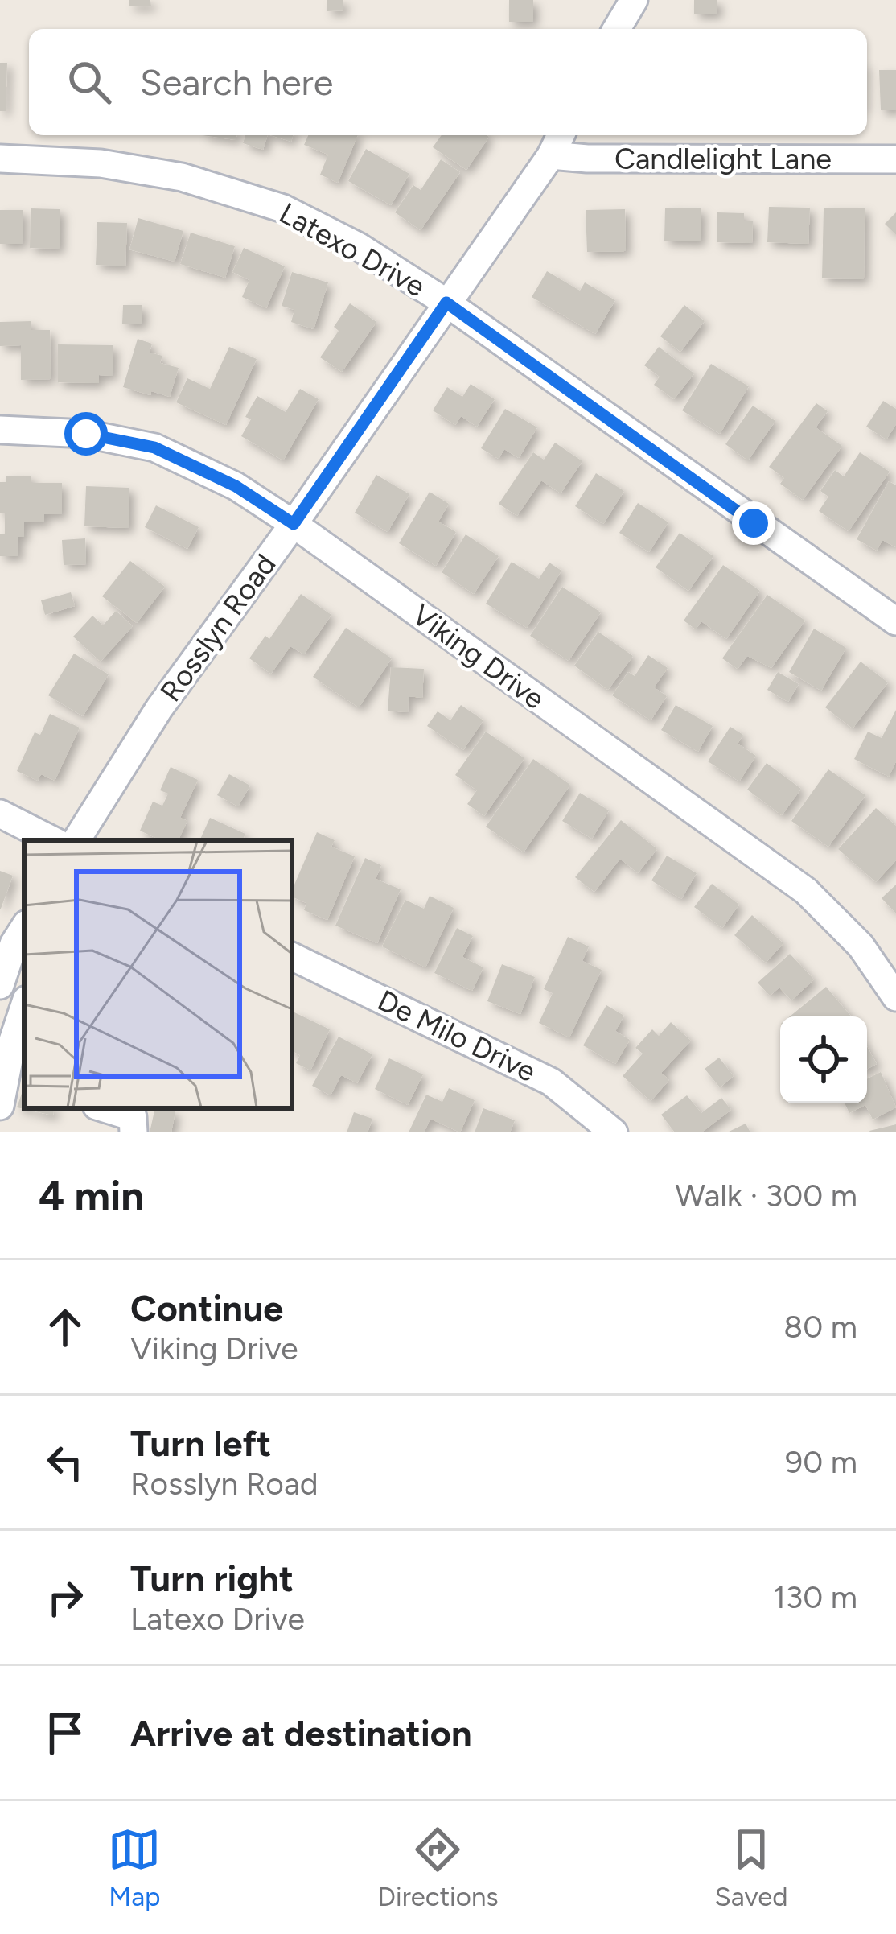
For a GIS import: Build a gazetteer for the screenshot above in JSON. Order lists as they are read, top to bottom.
{
  "streets": {
    "street": [
      "Candlelight Lane",
      "Latexo Drive",
      "Rosslyn Road",
      "Viking Drive",
      "De Milo Drive"
    ]
  },
  "crossings": [
    ["Candlelight Lane", "Rosslyn Road"],
    ["Latexo Drive", "Rosslyn Road"],
    ["Rosslyn Road", "Viking Drive"]
  ],
  "page": {
    "search": "Search here",
    "heading": ["4 min", "Walk · 300 m"],
    "list": [
      ["Continue", "Viking Drive", "80 m"],
      ["Turn left", "Rosslyn Road", "90 m"],
      ["Turn right", "Latexo Drive", "130 m"],
      "Arrive at destination"
    ],
    "nav": ["Map", "Directions", "Saved"]
  }
}
